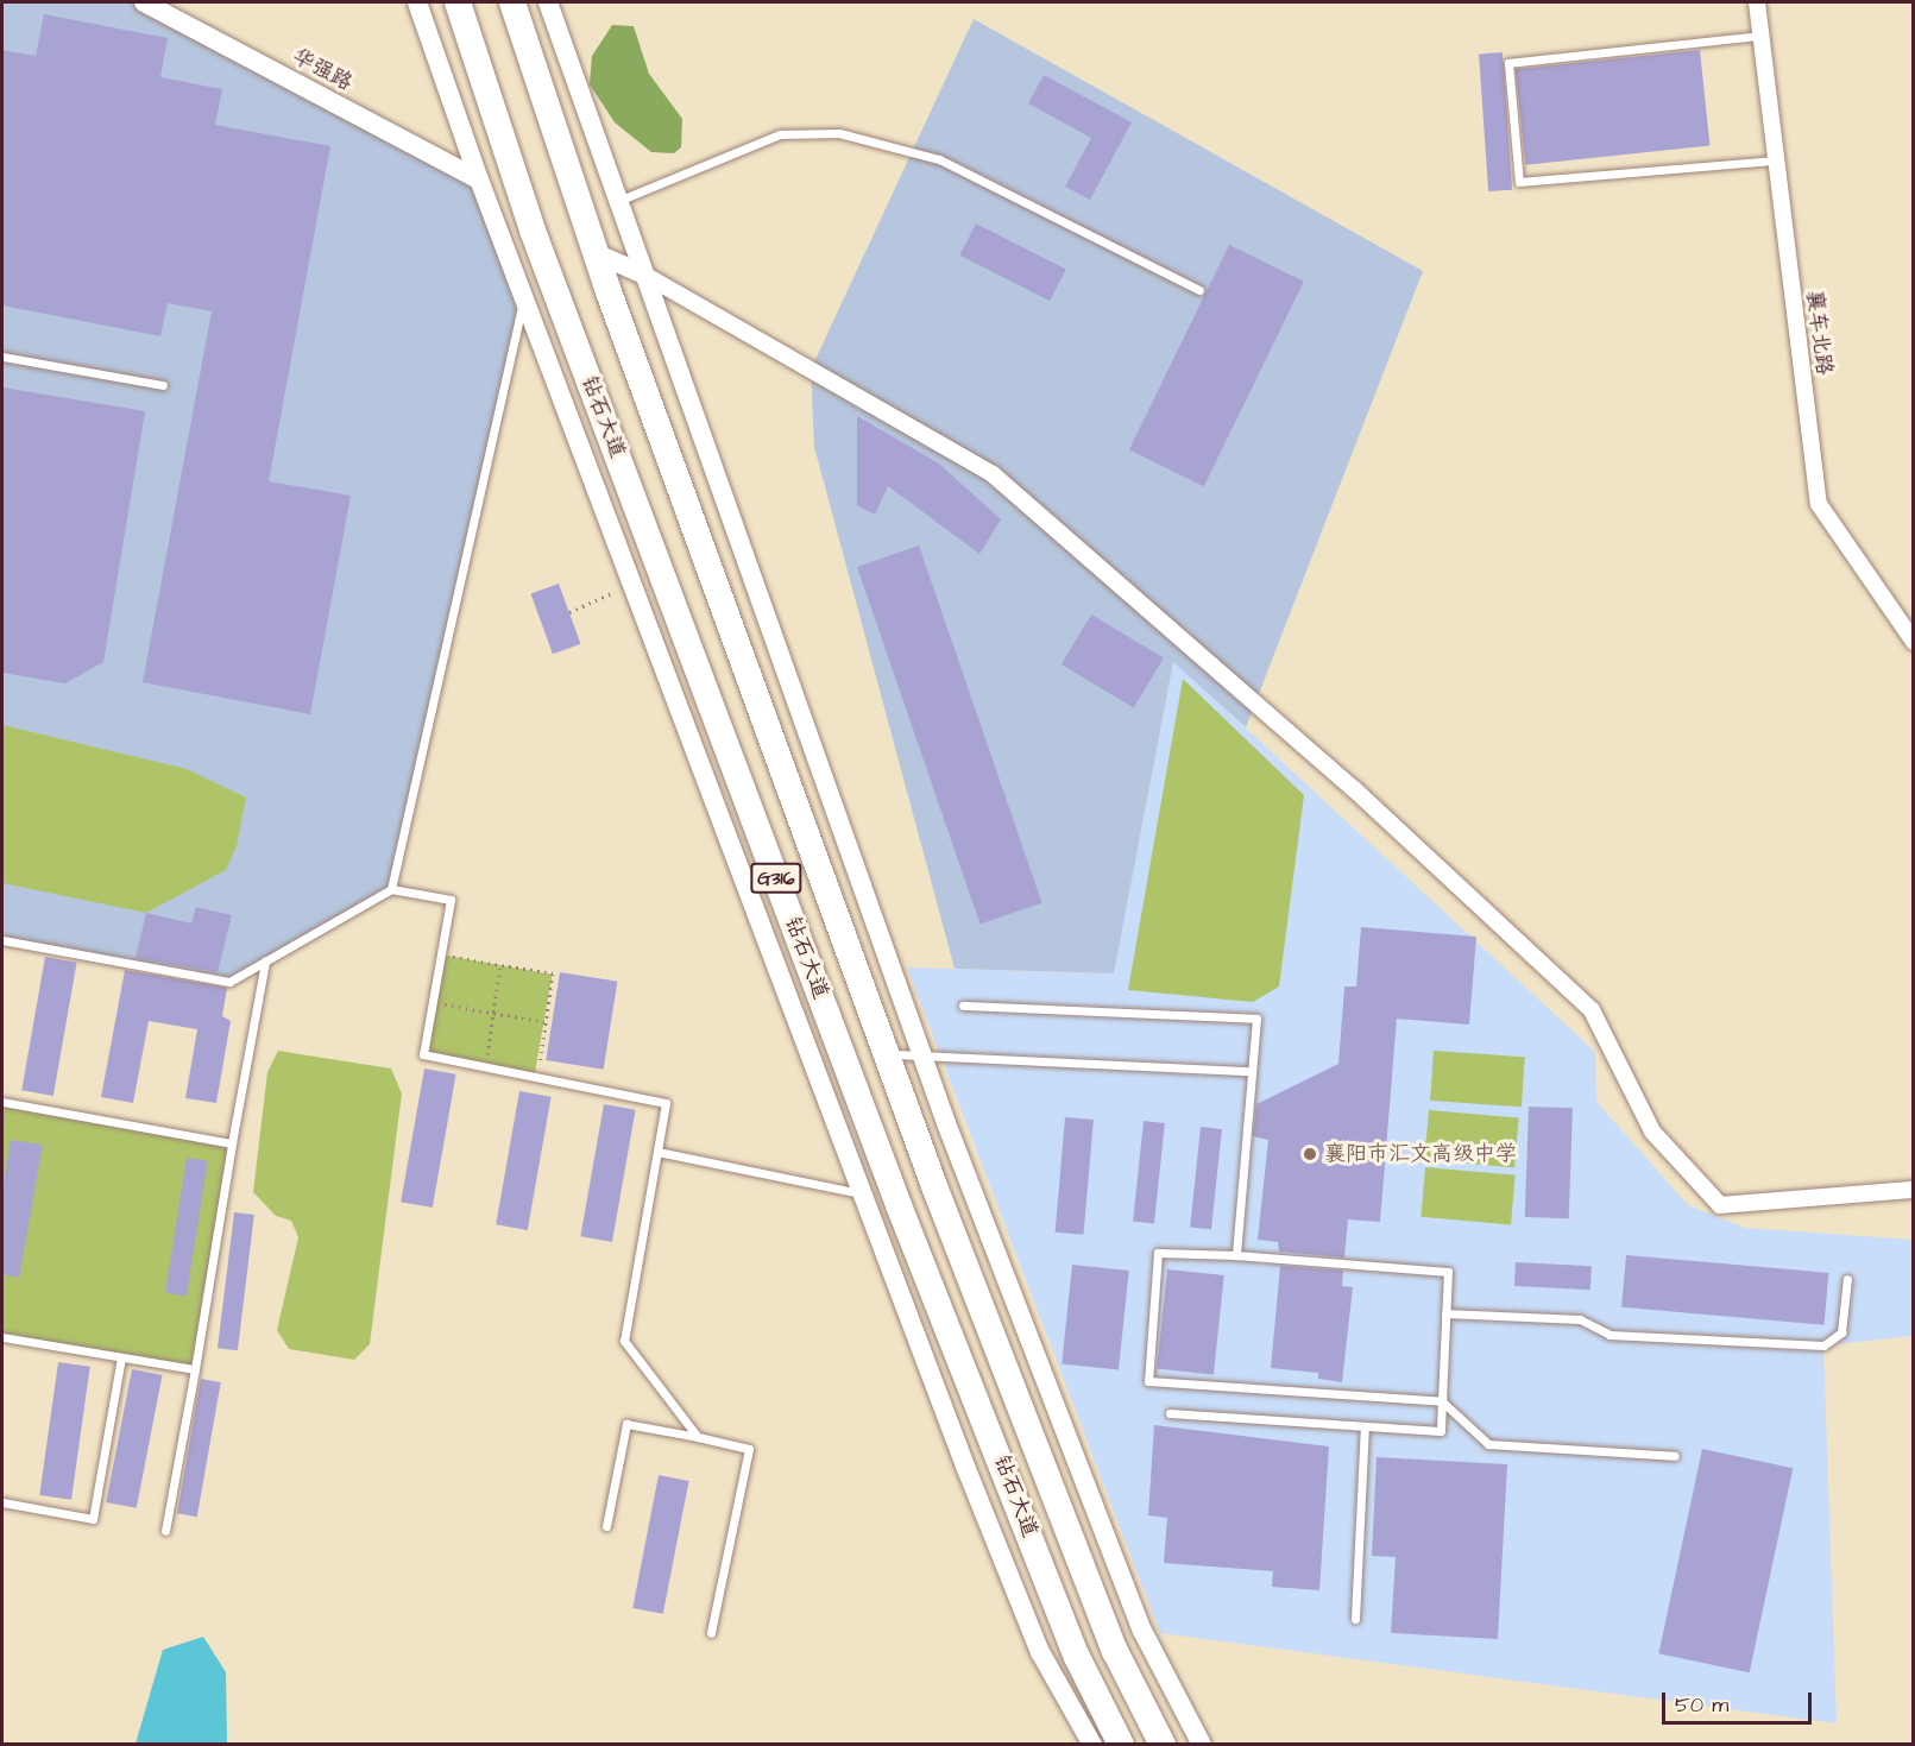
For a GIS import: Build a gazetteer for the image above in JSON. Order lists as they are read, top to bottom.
{
  "streets": {
    "highway": ["钻石大道", "G316"],
    "street": ["华强路", "襄车北路"]
  },
  "places": ["襄阳市汇文高级中学"],
  "scale_bar": "50 m"
}
